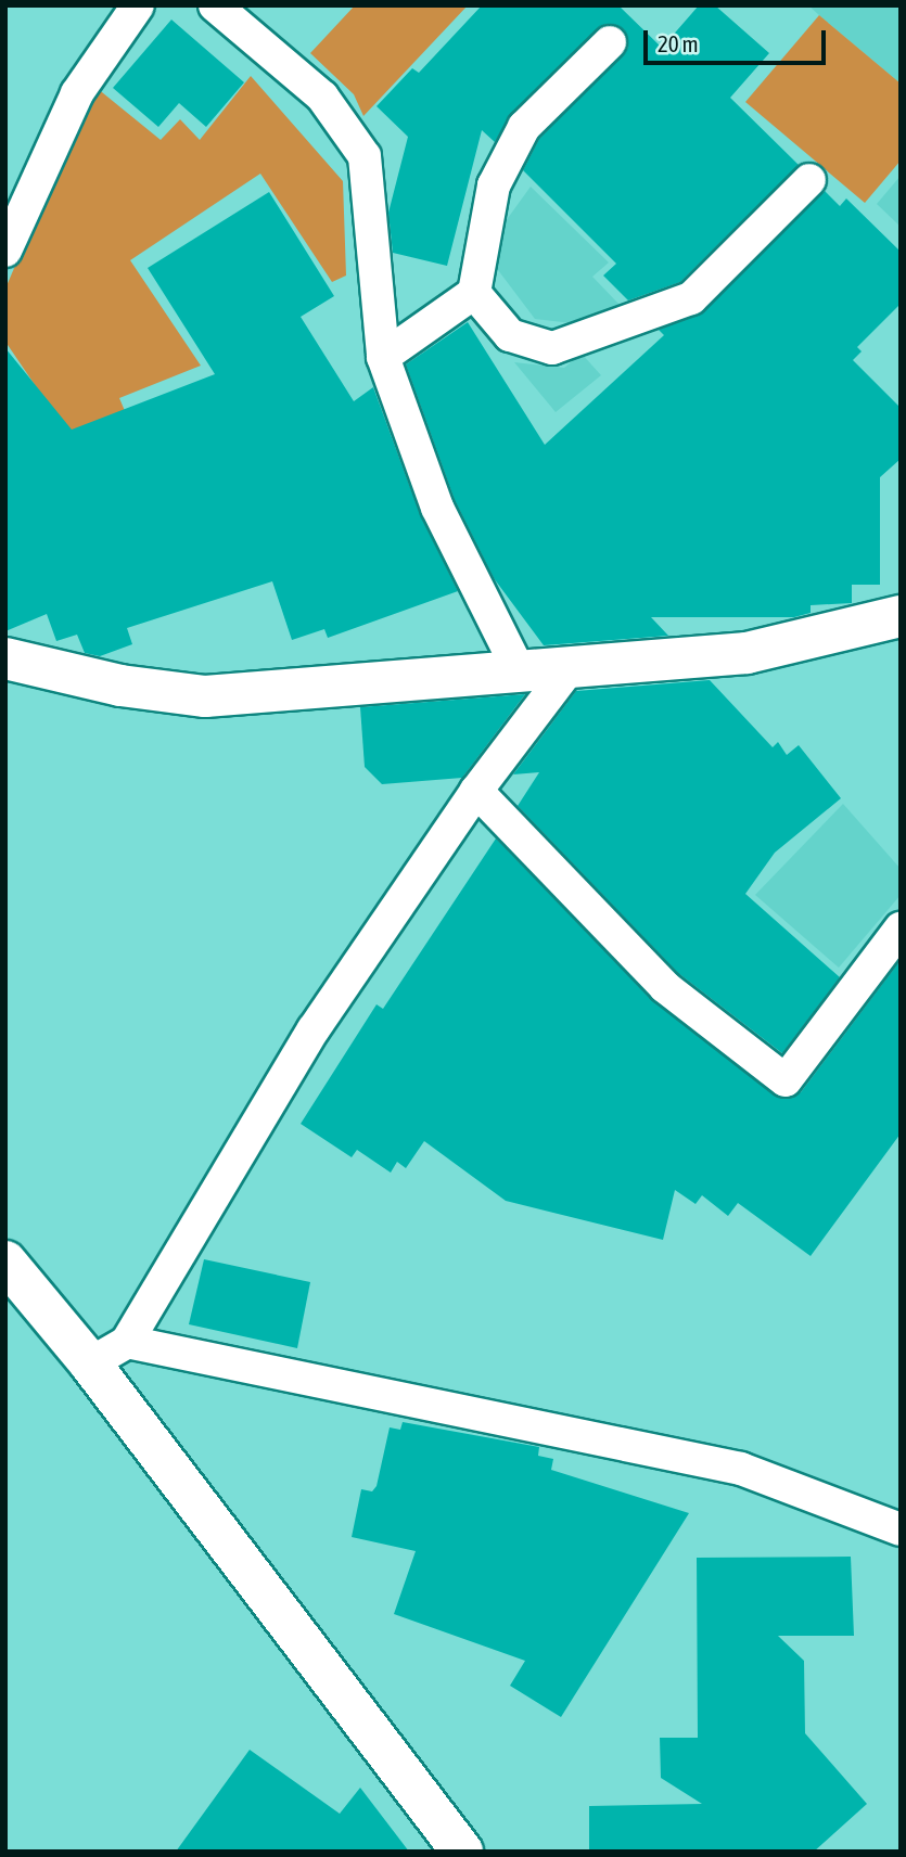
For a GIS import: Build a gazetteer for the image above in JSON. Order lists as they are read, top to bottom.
{
  "scale_bar": "20 m"
}
